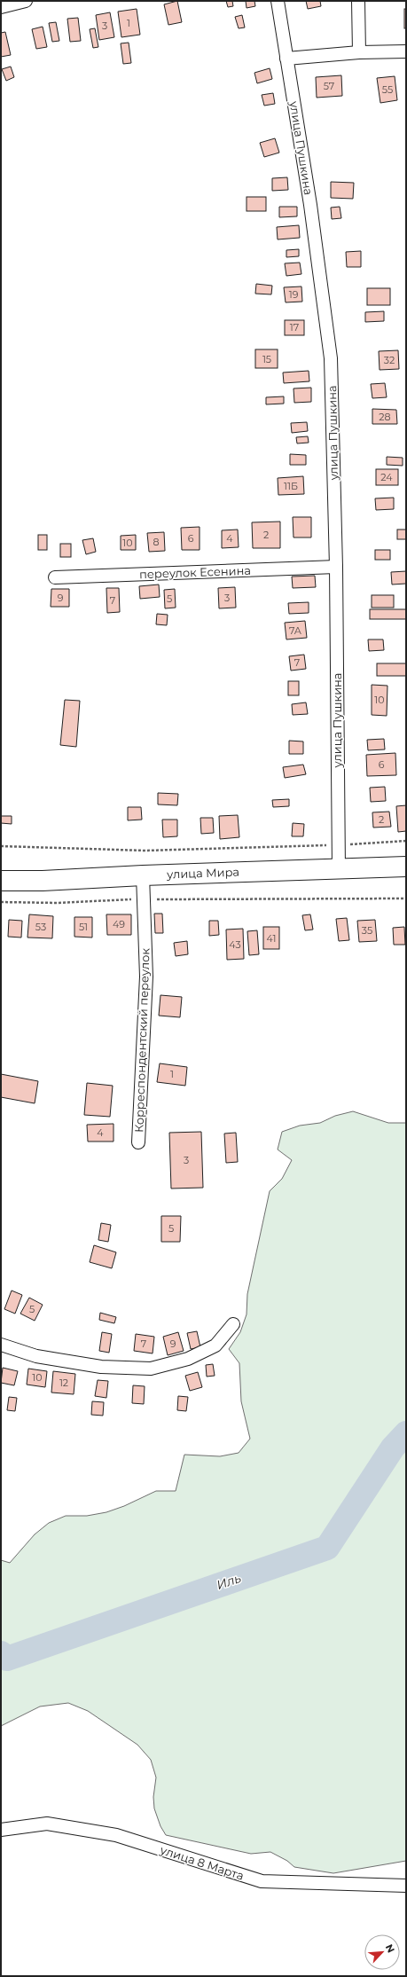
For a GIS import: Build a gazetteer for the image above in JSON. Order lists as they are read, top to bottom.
{
  "streets": {
    "highway": ["улица Мира"],
    "street": [
      "улица Пушкина",
      "переулок Есенина",
      "Корреспондентский переулок",
      "улица 8 Марта"
    ]
  },
  "crossings": [
    ["улица Пушкина", "переулок Есенина"],
    ["улица Пушкина", "улица Мира"],
    ["улица Мира", "Корреспондентский переулок"]
  ],
  "water": ["Иль"],
  "house_numbers": [
    "1",
    "3",
    "57",
    "55",
    "19",
    "17",
    "15",
    "32",
    "28",
    "24",
    "11Б",
    "2",
    "6",
    "4",
    "8",
    "10",
    "9",
    "3",
    "5",
    "7",
    "7А",
    "7",
    "10",
    "6",
    "2",
    "49",
    "53",
    "51",
    "35",
    "41",
    "43",
    "1",
    "4",
    "3",
    "5",
    "5",
    "7",
    "9",
    "10",
    "12"
  ],
  "north": "top right"
}
